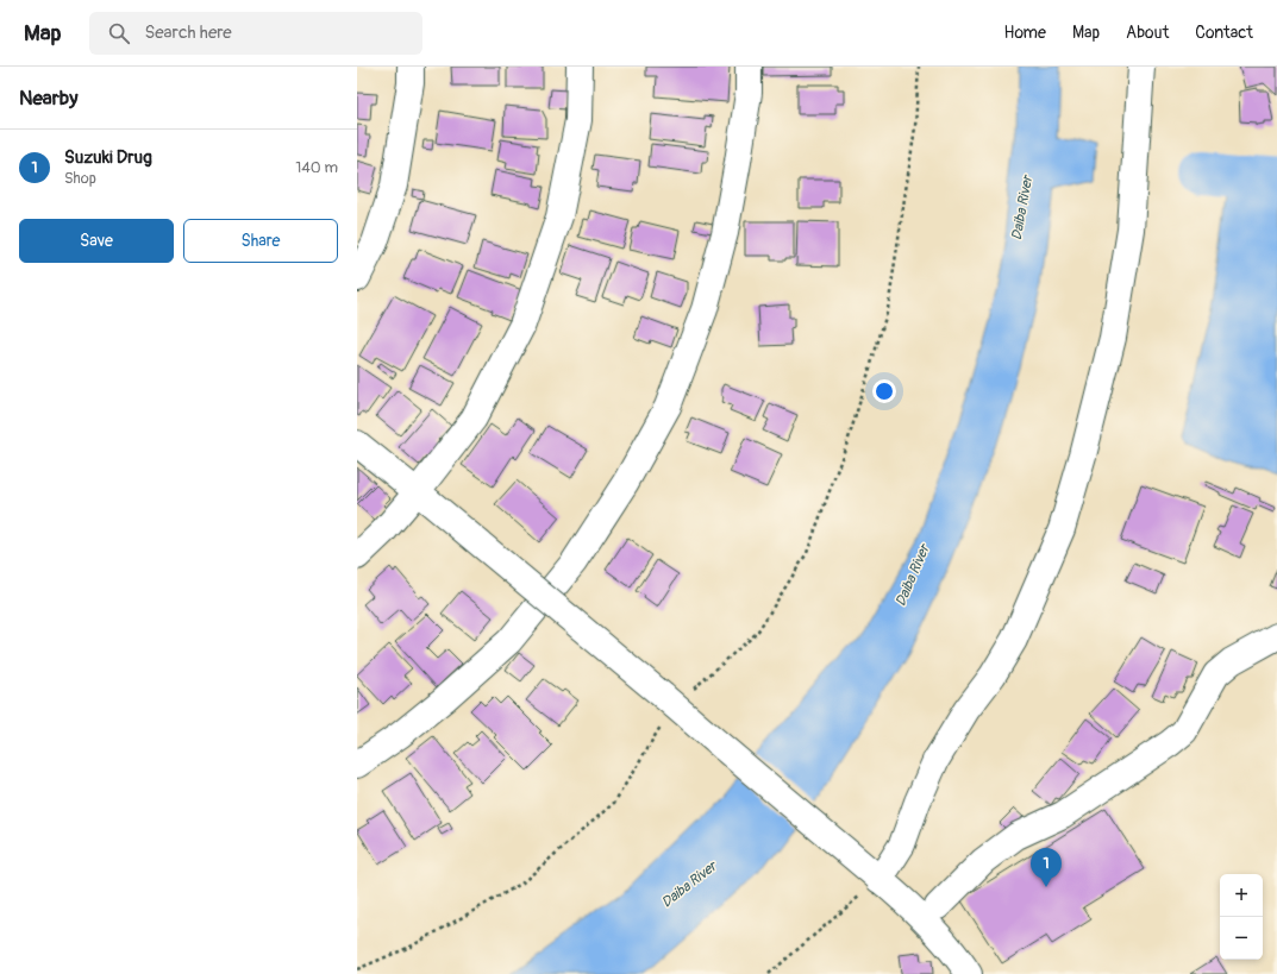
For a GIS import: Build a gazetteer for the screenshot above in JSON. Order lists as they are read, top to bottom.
{
  "water": ["Daiba River"],
  "page": {
    "header": "Map",
    "search": "Search here",
    "nav": [
      "Home",
      "Map",
      "About",
      "Contact"
    ],
    "heading": "Nearby",
    "list": [
      {
        "mark": "1",
        "name": "Suzuki Drug",
        "note": "Shop",
        "value": "140 m"
      }
    ],
    "buttons": ["Save", "Share"],
    "pins": "1",
    "map_buttons": ["+", "−"]
  }
}
